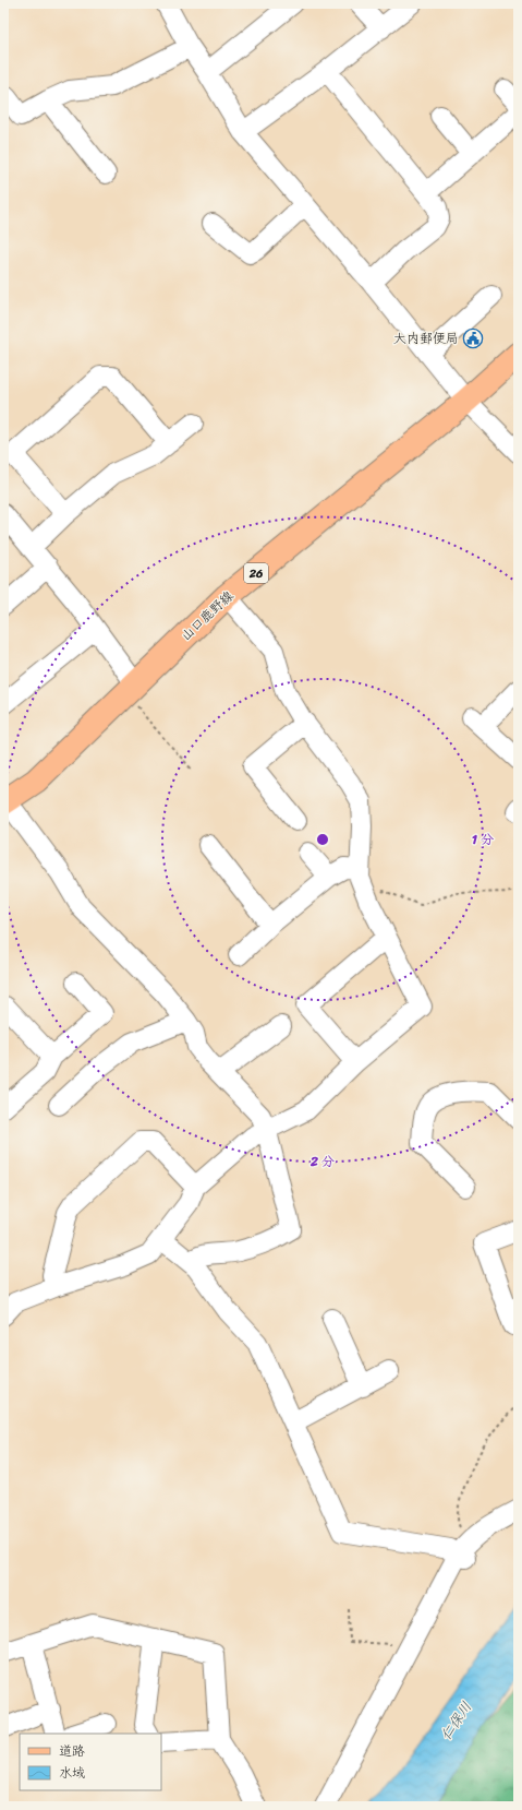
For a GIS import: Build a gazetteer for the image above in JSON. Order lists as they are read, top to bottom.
{
  "streets": {
    "main road": ["26", "山口鹿野線"]
  },
  "water": ["仁保川"],
  "places": {
    "public building": ["大内郵便局"]
  },
  "legend": ["道路", "水域"],
  "rings": ["1 分", "2 分"]
}
